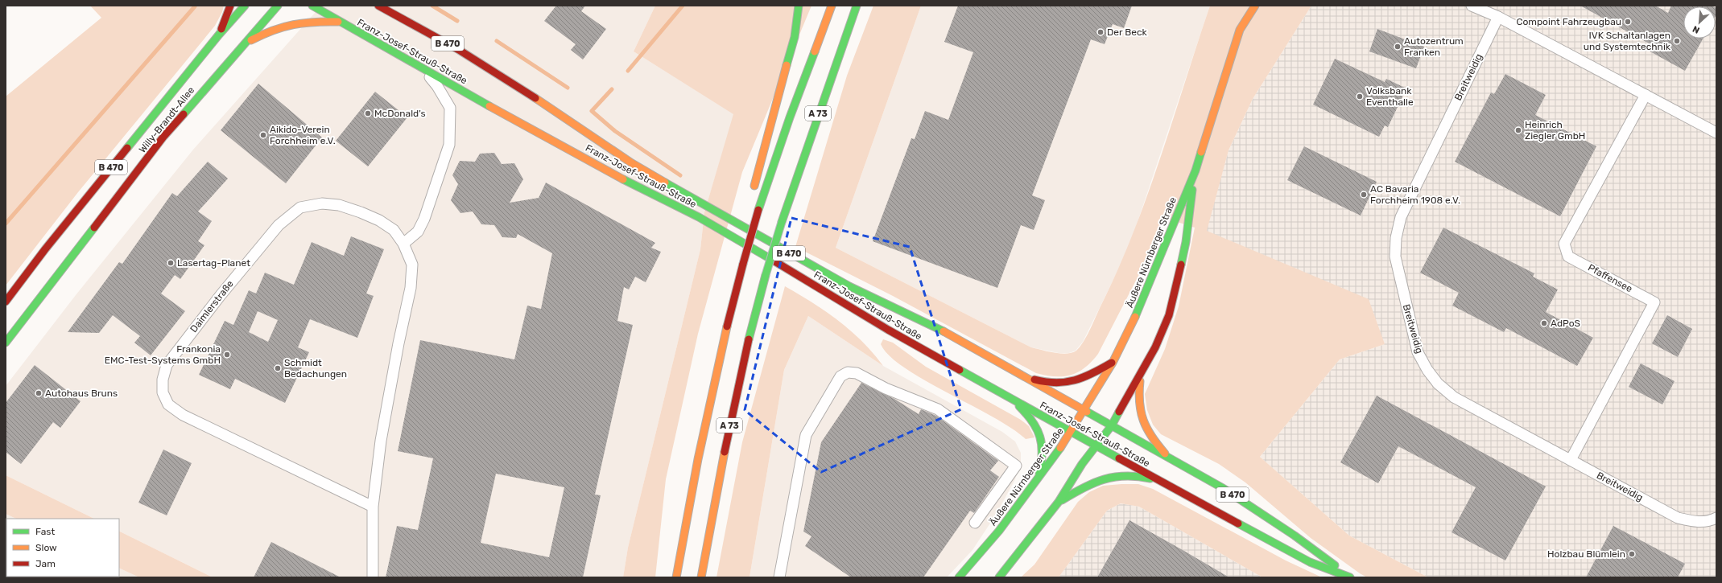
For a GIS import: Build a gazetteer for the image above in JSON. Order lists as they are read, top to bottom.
{
  "streets": {
    "main road": [
      "B 470",
      "Franz-Josef-Strauß-Straße",
      "A 73",
      "Willy-Brandt-Allee",
      "Äußere Nürnberger Straße"
    ],
    "street": ["Breitweidig", "Pfaffensee", "Daimlerstraße"]
  },
  "crossings": [
    ["Franz-Josef-Strauß-Straße", "Äußere Nürnberger Straße"],
    ["Breitweidig", "Pfaffensee"]
  ],
  "places": [
    "Compoint Fahrzeugbau",
    "Der Beck",
    "IVK Schaltanlagen und Systemtechnik",
    "Autozentrum Franken",
    "Volksbank Eventhalle",
    "McDonald's",
    "Heinrich Ziegler GmbH",
    "Aikido-Verein Forchheim e.V.",
    "AC Bavaria Forchheim 1908 e.V.",
    "Lasertag-Planet",
    "AdPoS",
    "Frankonia EMC-Test-Systems GmbH",
    "Schmidt Bedachungen",
    "Autohaus Bruns",
    "Holzbau Blümlein"
  ],
  "legend": ["Fast", "Slow", "Jam"],
  "north": "bottom left"
}
